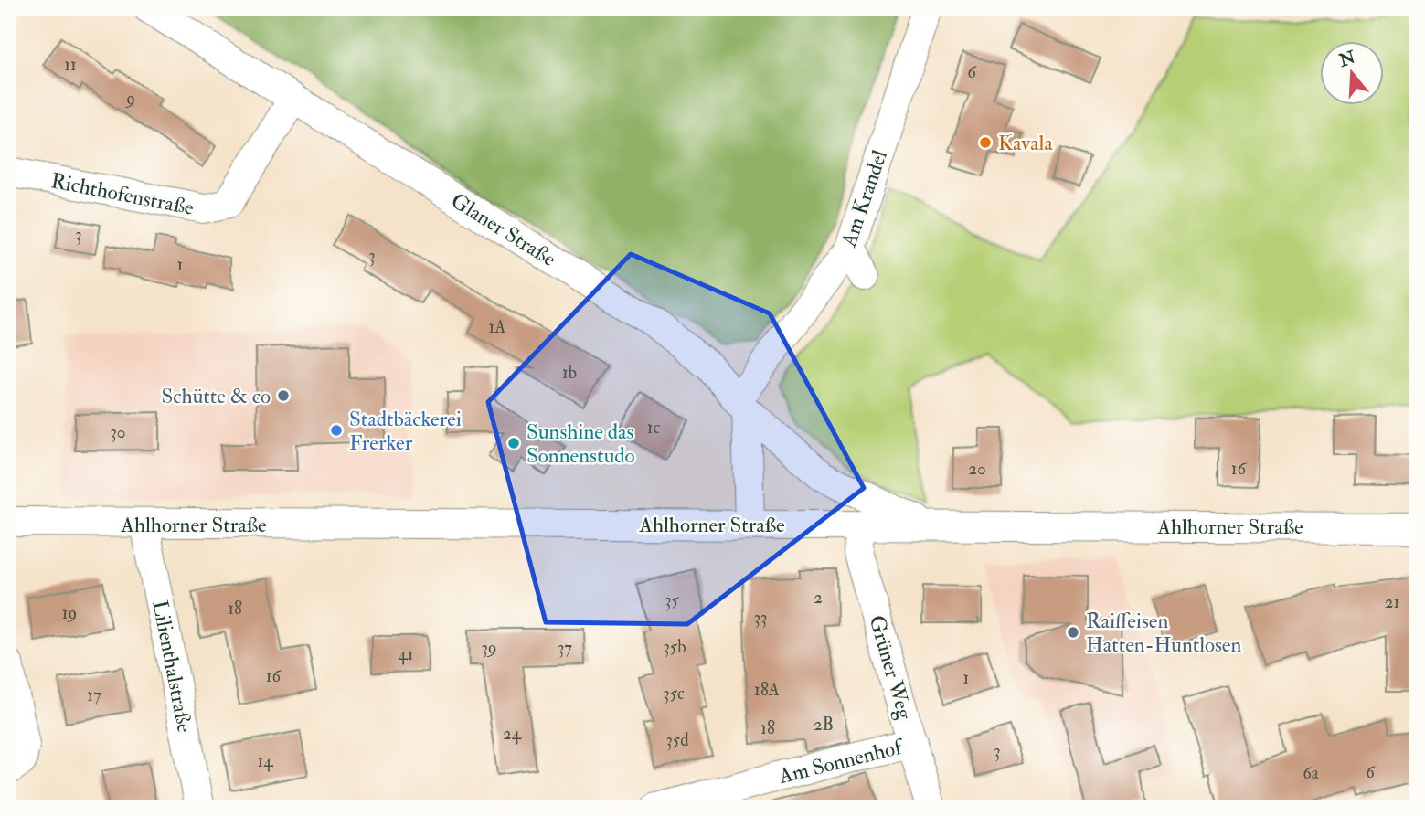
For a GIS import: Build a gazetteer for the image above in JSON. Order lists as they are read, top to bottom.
{
  "streets": {
    "street": [
      "Richthofenstraße",
      "Am Krandel",
      "Glaner Straße",
      "Ahlhorner Straße",
      "Lilienthalstraße",
      "Grüner Weg",
      "Am Sonnenhof"
    ]
  },
  "crossings": [
    ["Richthofenstraße", "Glaner Straße"],
    ["Am Krandel", "Glaner Straße"],
    ["Glaner Straße", "Ahlhorner Straße"],
    ["Ahlhorner Straße", "Lilienthalstraße"],
    ["Ahlhorner Straße", "Grüner Weg"],
    ["Grüner Weg", "Am Sonnenhof"]
  ],
  "places": [
    "Kavala",
    "Schütte & co",
    "Stadtbäckerei Frerker",
    "Sunshine das Sonnenstudo",
    "Raiffeisen Hatten-Huntlosen"
  ],
  "house_numbers": [
    "11",
    "6",
    "9",
    "3",
    "3",
    "1",
    "1A",
    "1b",
    "1c",
    "30",
    "20",
    "16",
    "2",
    "35",
    "21",
    "18",
    "19",
    "33",
    "35b",
    "39",
    "37",
    "41",
    "16",
    "1",
    "18A",
    "35c",
    "17",
    "2B",
    "18",
    "24",
    "35d",
    "3",
    "14",
    "6",
    "6a"
  ],
  "north": "top"
}
